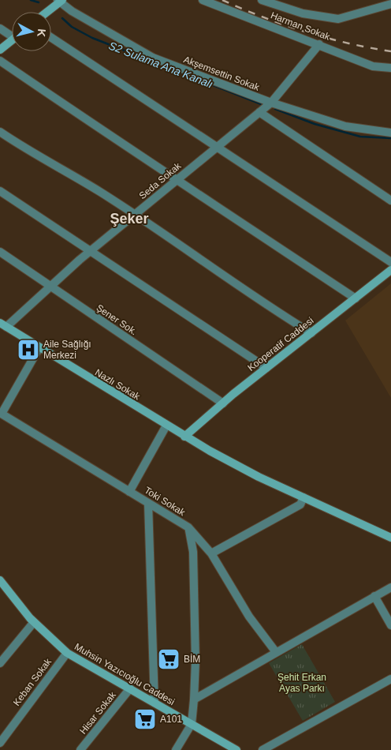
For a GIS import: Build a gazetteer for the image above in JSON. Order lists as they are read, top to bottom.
{
  "streets": {
    "street": [
      "Harman Sokak",
      "Akşemsettin Sokak",
      "Seda Sokak",
      "Şener Sok.",
      "Kooperatif Caddesi",
      "Nazlı Sokak",
      "Toki Sokak",
      "Muhsin Yazıcıoğlu Caddesi",
      "Keban Sokak",
      "Hisar Sokak"
    ]
  },
  "crossings": [
    ["Harman Sokak", "Seda Sokak"],
    ["Akşemsettin Sokak", "Seda Sokak"],
    ["Seda Sokak", "Şener Sok."],
    ["Seda Sokak", "Nazlı Sokak"],
    ["Şener Sok.", "Kooperatif Caddesi"],
    ["Kooperatif Caddesi", "Nazlı Sokak"],
    ["Muhsin Yazıcıoğlu Caddesi", "Keban Sokak"],
    ["Muhsin Yazıcıoğlu Caddesi", "Hisar Sokak"]
  ],
  "districts": ["Şeker"],
  "water": ["S2 Sulama Ana Kanalı"],
  "parks": ["Şehit Erkan Ayas Parkı"],
  "places": {
    "hospital": ["Aile Sağlığı Merkezi"],
    "supermarket": ["BİM", "A101"]
  },
  "north": "right"
}
